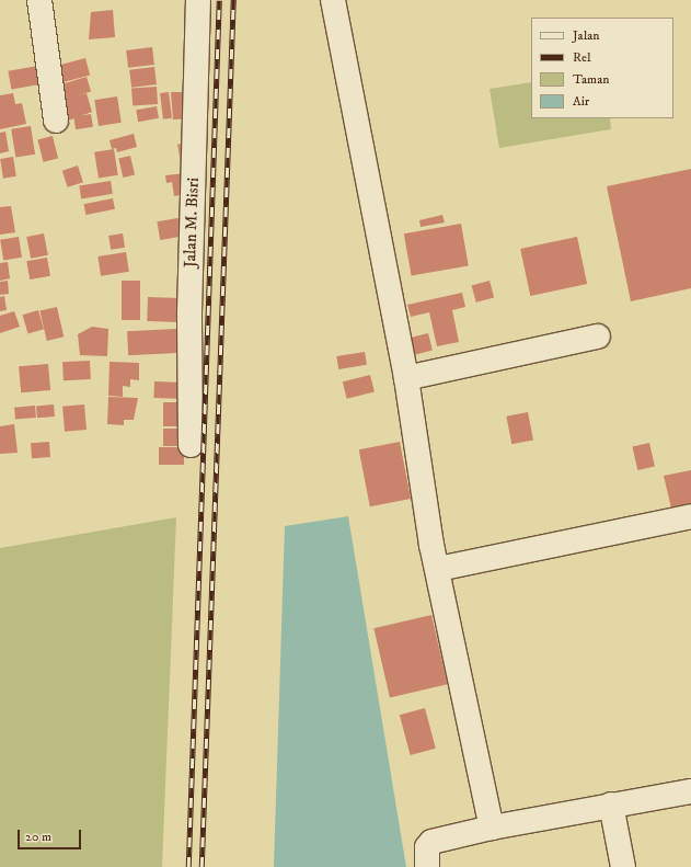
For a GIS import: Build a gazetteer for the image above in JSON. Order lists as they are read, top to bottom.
{
  "streets": {
    "street": ["Jalan M. Bisri"]
  },
  "legend": [
    "Jalan",
    "Rel",
    "Taman",
    "Air"
  ],
  "scale_bar": "20 m"
}
